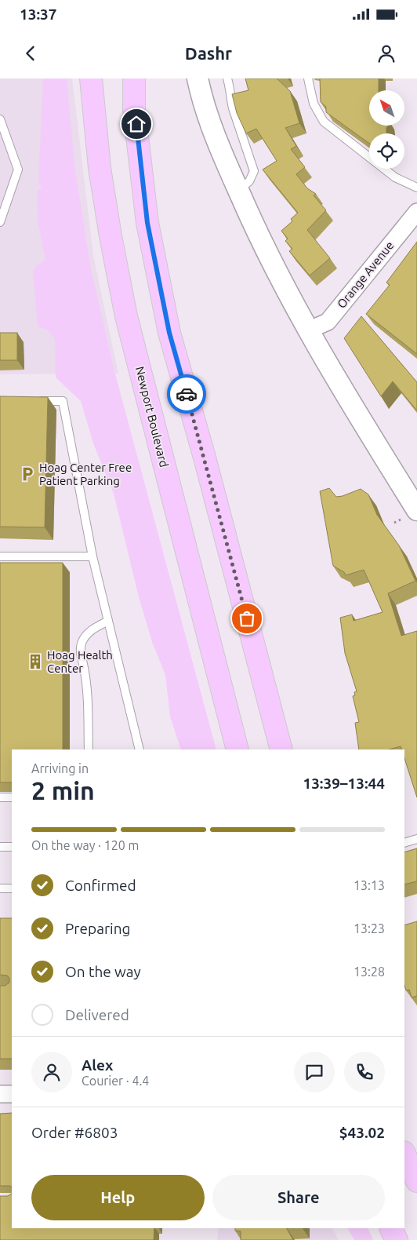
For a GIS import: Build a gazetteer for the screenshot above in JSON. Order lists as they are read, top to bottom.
{
  "streets": {
    "highway": ["Newport Boulevard"],
    "street": ["Orange Avenue"]
  },
  "places": {
    "parking": ["Hoag Center Free Patient Parking"],
    "building": ["Hoag Health Center"]
  },
  "north": "top left",
  "page": {
    "status": "13:37",
    "header": "Dashr",
    "heading": ["2 min", "Arriving in", "13:39–13:44"],
    "panel": [
      "Alex",
      "Courier · 4.4",
      "Order #6803",
      "$43.02"
    ],
    "bar": "On the way · 120 m",
    "list": [
      ["Confirmed", "13:13"],
      ["Preparing", "13:23"],
      ["On the way", "13:28"],
      "Delivered"
    ],
    "buttons": ["Help", "Share"]
  }
}
